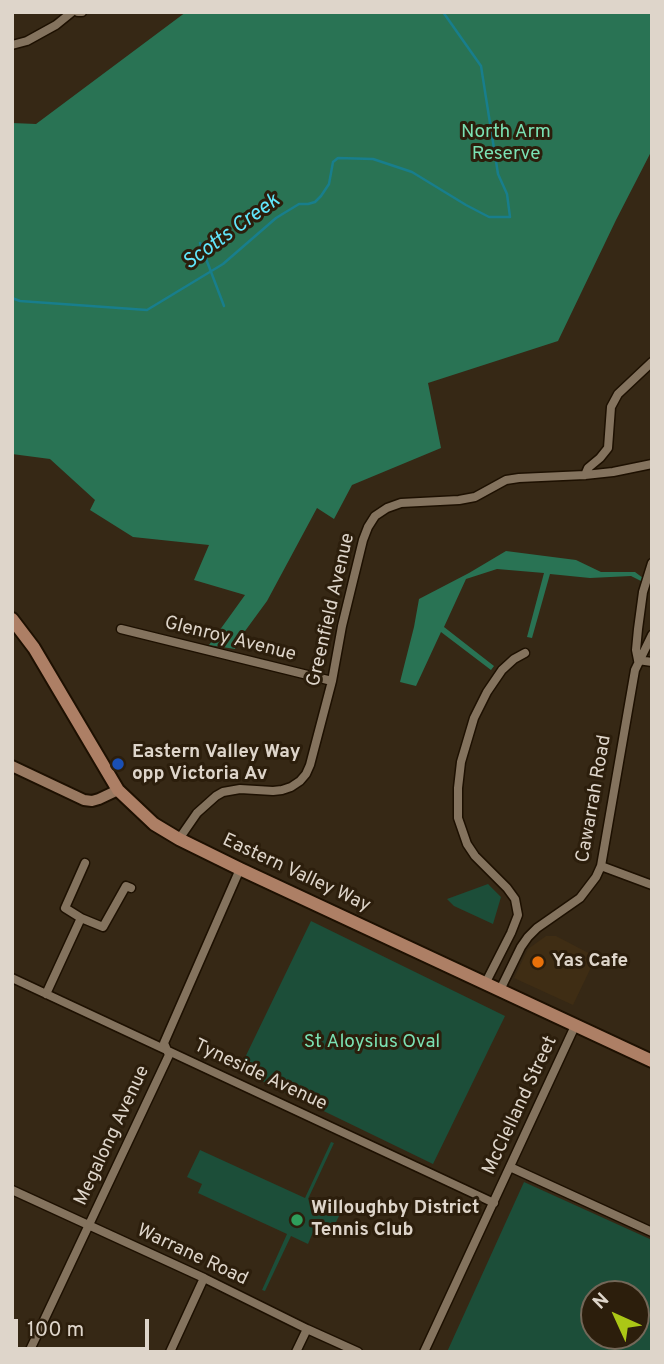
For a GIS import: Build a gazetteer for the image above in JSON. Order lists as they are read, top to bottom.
{
  "streets": {
    "main road": ["Eastern Valley Way"],
    "street": [
      "Greenfield Avenue",
      "Glenroy Avenue",
      "Cawarrah Road",
      "Tyneside Avenue",
      "McClelland Street",
      "Megalong Avenue",
      "Warrane Road"
    ]
  },
  "crossings": [
    ["Greenfield Avenue", "Glenroy Avenue"],
    ["Greenfield Avenue", "Eastern Valley Way"],
    ["Cawarrah Road", "Eastern Valley Way"],
    ["Eastern Valley Way", "McClelland Street"],
    ["Eastern Valley Way", "Megalong Avenue"],
    ["Tyneside Avenue", "McClelland Street"],
    ["Tyneside Avenue", "Megalong Avenue"],
    ["Megalong Avenue", "Warrane Road"]
  ],
  "water": ["Scotts Creek"],
  "parks": ["North Arm Reserve", "St Aloysius Oval"],
  "places": ["Eastern Valley Way opp Victoria Av", "Yas Cafe", "Willoughby District Tennis Club"],
  "scale_bar": "100 m",
  "north": "top left"
}
